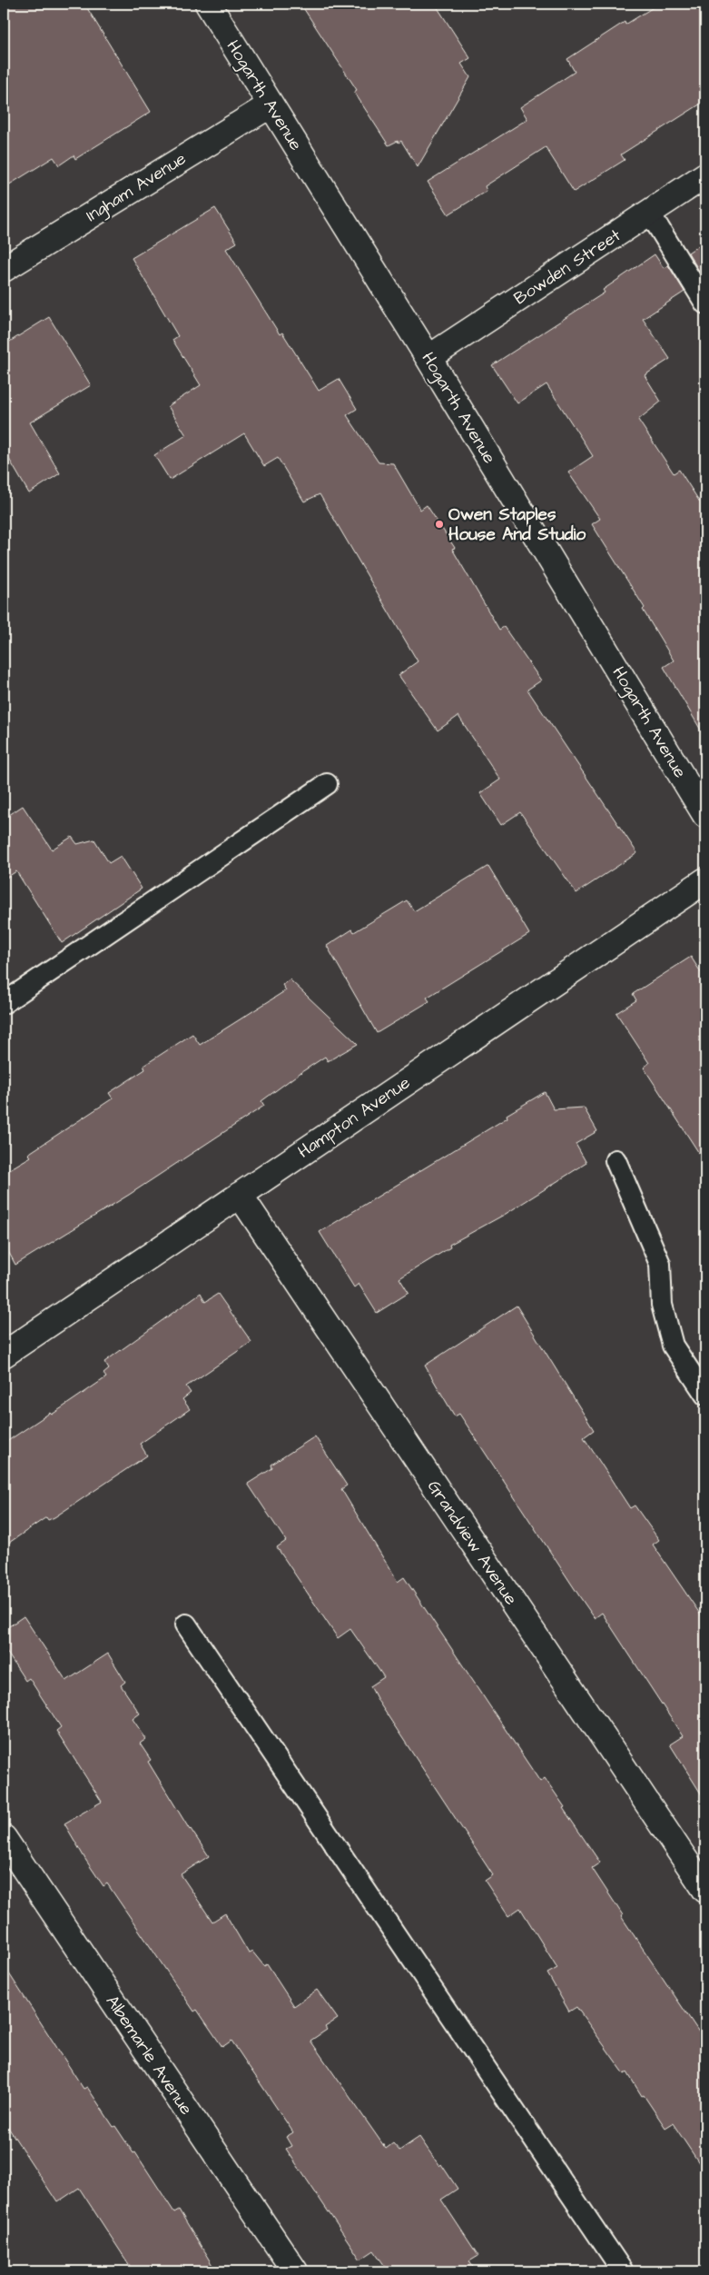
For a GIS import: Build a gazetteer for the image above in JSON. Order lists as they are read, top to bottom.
{
  "streets": {
    "street": [
      "Hogarth Avenue",
      "Ingham Avenue",
      "Bowden Street",
      "Hampton Avenue",
      "Grandview Avenue",
      "Albemarle Avenue"
    ]
  },
  "crossings": [
    ["Hogarth Avenue", "Ingham Avenue"],
    ["Hogarth Avenue", "Bowden Street"],
    ["Hampton Avenue", "Grandview Avenue"]
  ],
  "places": ["Owen Staples House And Studio"]
}
